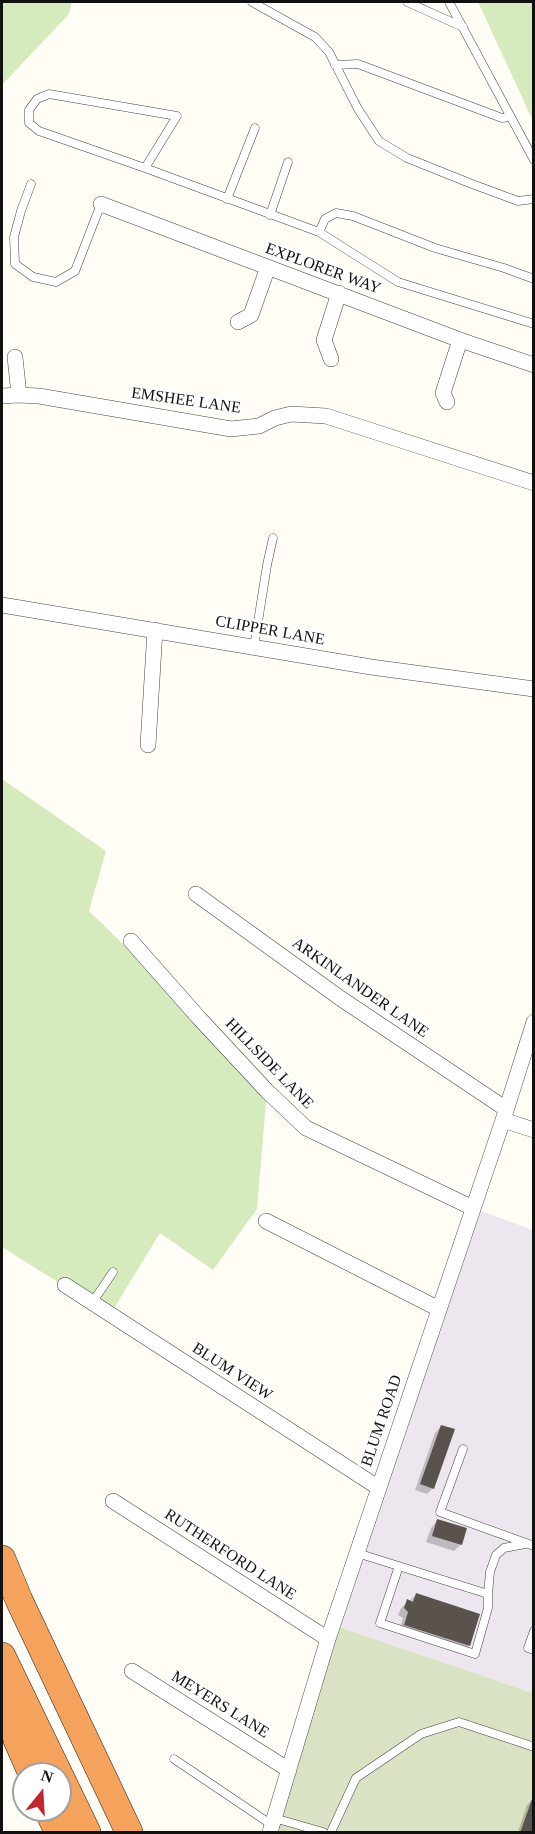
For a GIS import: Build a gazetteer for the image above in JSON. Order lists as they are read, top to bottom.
{
  "streets": {
    "street": [
      "EXPLORER WAY",
      "EMSHEE LANE",
      "CLIPPER LANE",
      "ARKINLANDER LANE",
      "HILLSIDE LANE",
      "BLUM VIEW",
      "BLUM ROAD",
      "RUTHERFORD LANE",
      "MEYERS LANE"
    ]
  },
  "crossings": [
    ["ARKINLANDER LANE", "BLUM ROAD"],
    ["HILLSIDE LANE", "BLUM ROAD"],
    ["BLUM VIEW", "BLUM ROAD"],
    ["BLUM ROAD", "RUTHERFORD LANE"],
    ["BLUM ROAD", "MEYERS LANE"]
  ],
  "north": "top"
}
